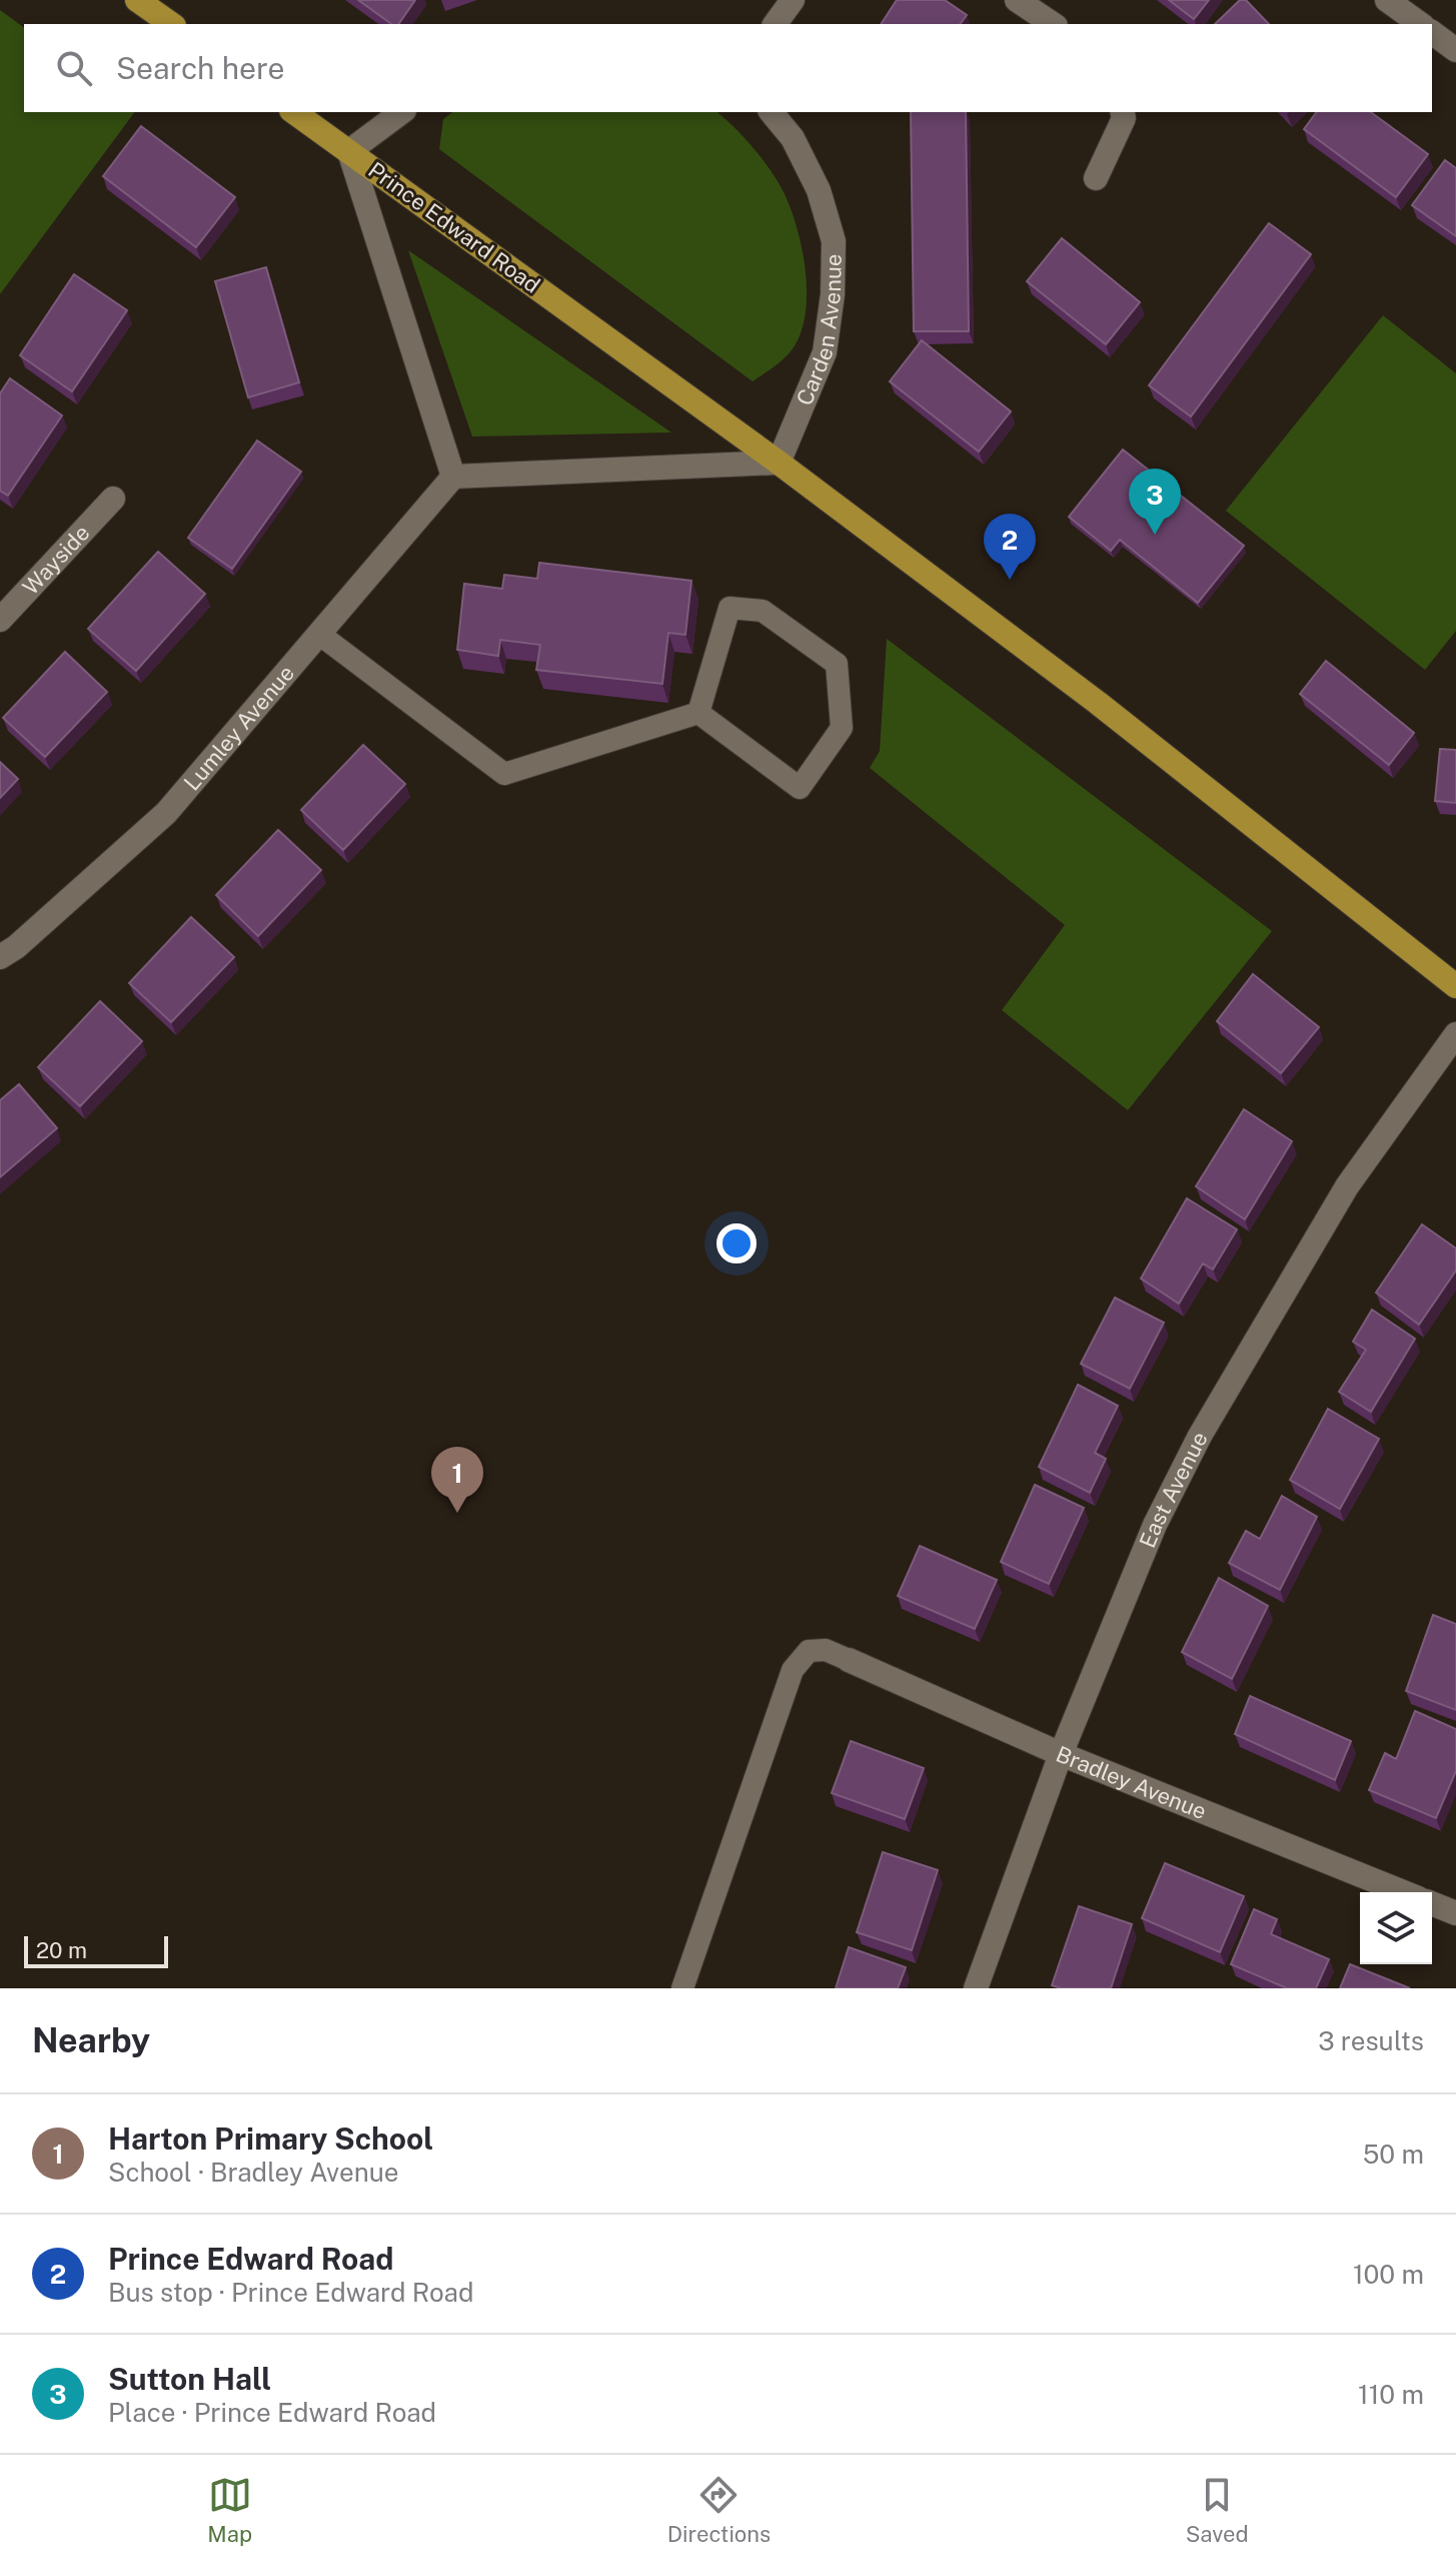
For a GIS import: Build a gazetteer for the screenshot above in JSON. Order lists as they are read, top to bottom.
{
  "streets": {
    "main road": ["Prince Edward Road"],
    "street": [
      "Carden Avenue",
      "Wayside",
      "Lumley Avenue",
      "East Avenue",
      "Bradley Avenue"
    ]
  },
  "crossings": [
    ["Prince Edward Road", "Carden Avenue"],
    ["East Avenue", "Bradley Avenue"]
  ],
  "scale_bar": "20 m",
  "page": {
    "search": "Search here",
    "pins": ["3", "2", "1"],
    "scale": "20 m",
    "heading": ["Nearby", "3 results"],
    "list": [
      {
        "mark": "1",
        "name": "Harton Primary School",
        "note": "School · Bradley Avenue",
        "value": "50 m"
      },
      {
        "mark": "2",
        "name": "Prince Edward Road",
        "note": "Bus stop · Prince Edward Road",
        "value": "100 m"
      },
      {
        "mark": "3",
        "name": "Sutton Hall",
        "note": "Place · Prince Edward Road",
        "value": "110 m"
      }
    ],
    "nav": ["Map", "Directions", "Saved"]
  }
}
